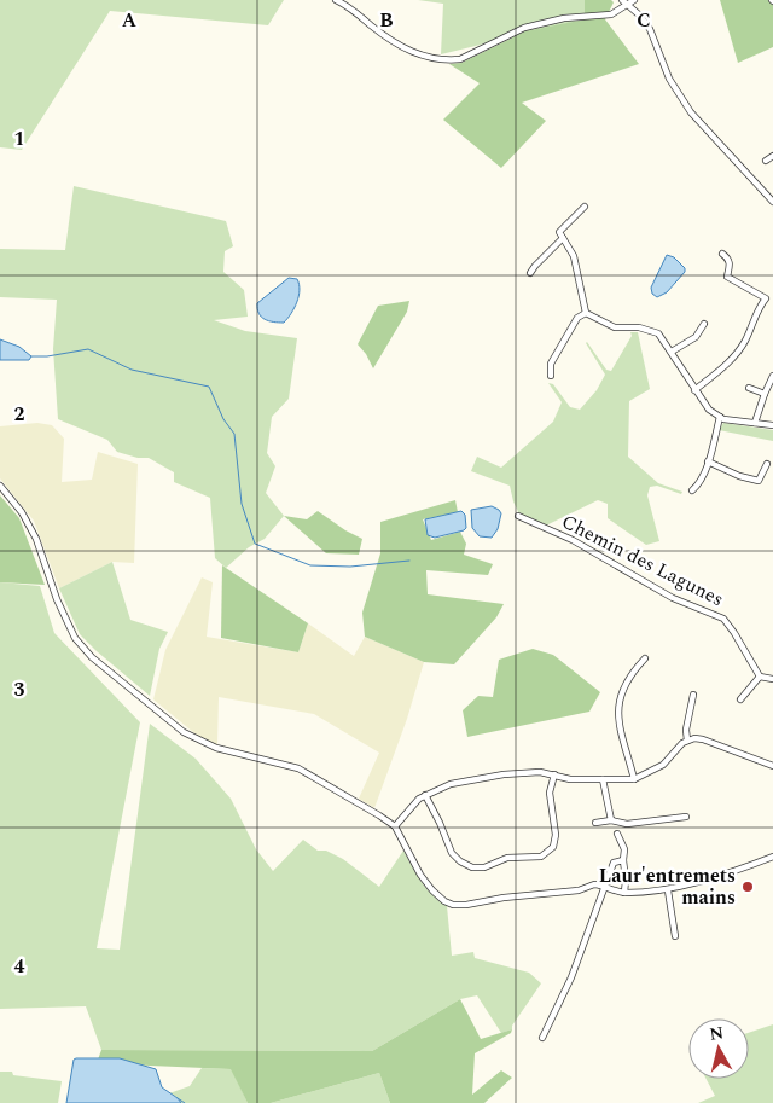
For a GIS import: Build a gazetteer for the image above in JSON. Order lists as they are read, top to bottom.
{
  "streets": {
    "street": ["Chemin des Lagunes"]
  },
  "places": ["Laur'entremets mains"],
  "north": "top",
  "grid": {
    "columns": ["A", "B", "C"],
    "rows": [
      "1",
      "2",
      "3",
      "4"
    ]
  }
}
